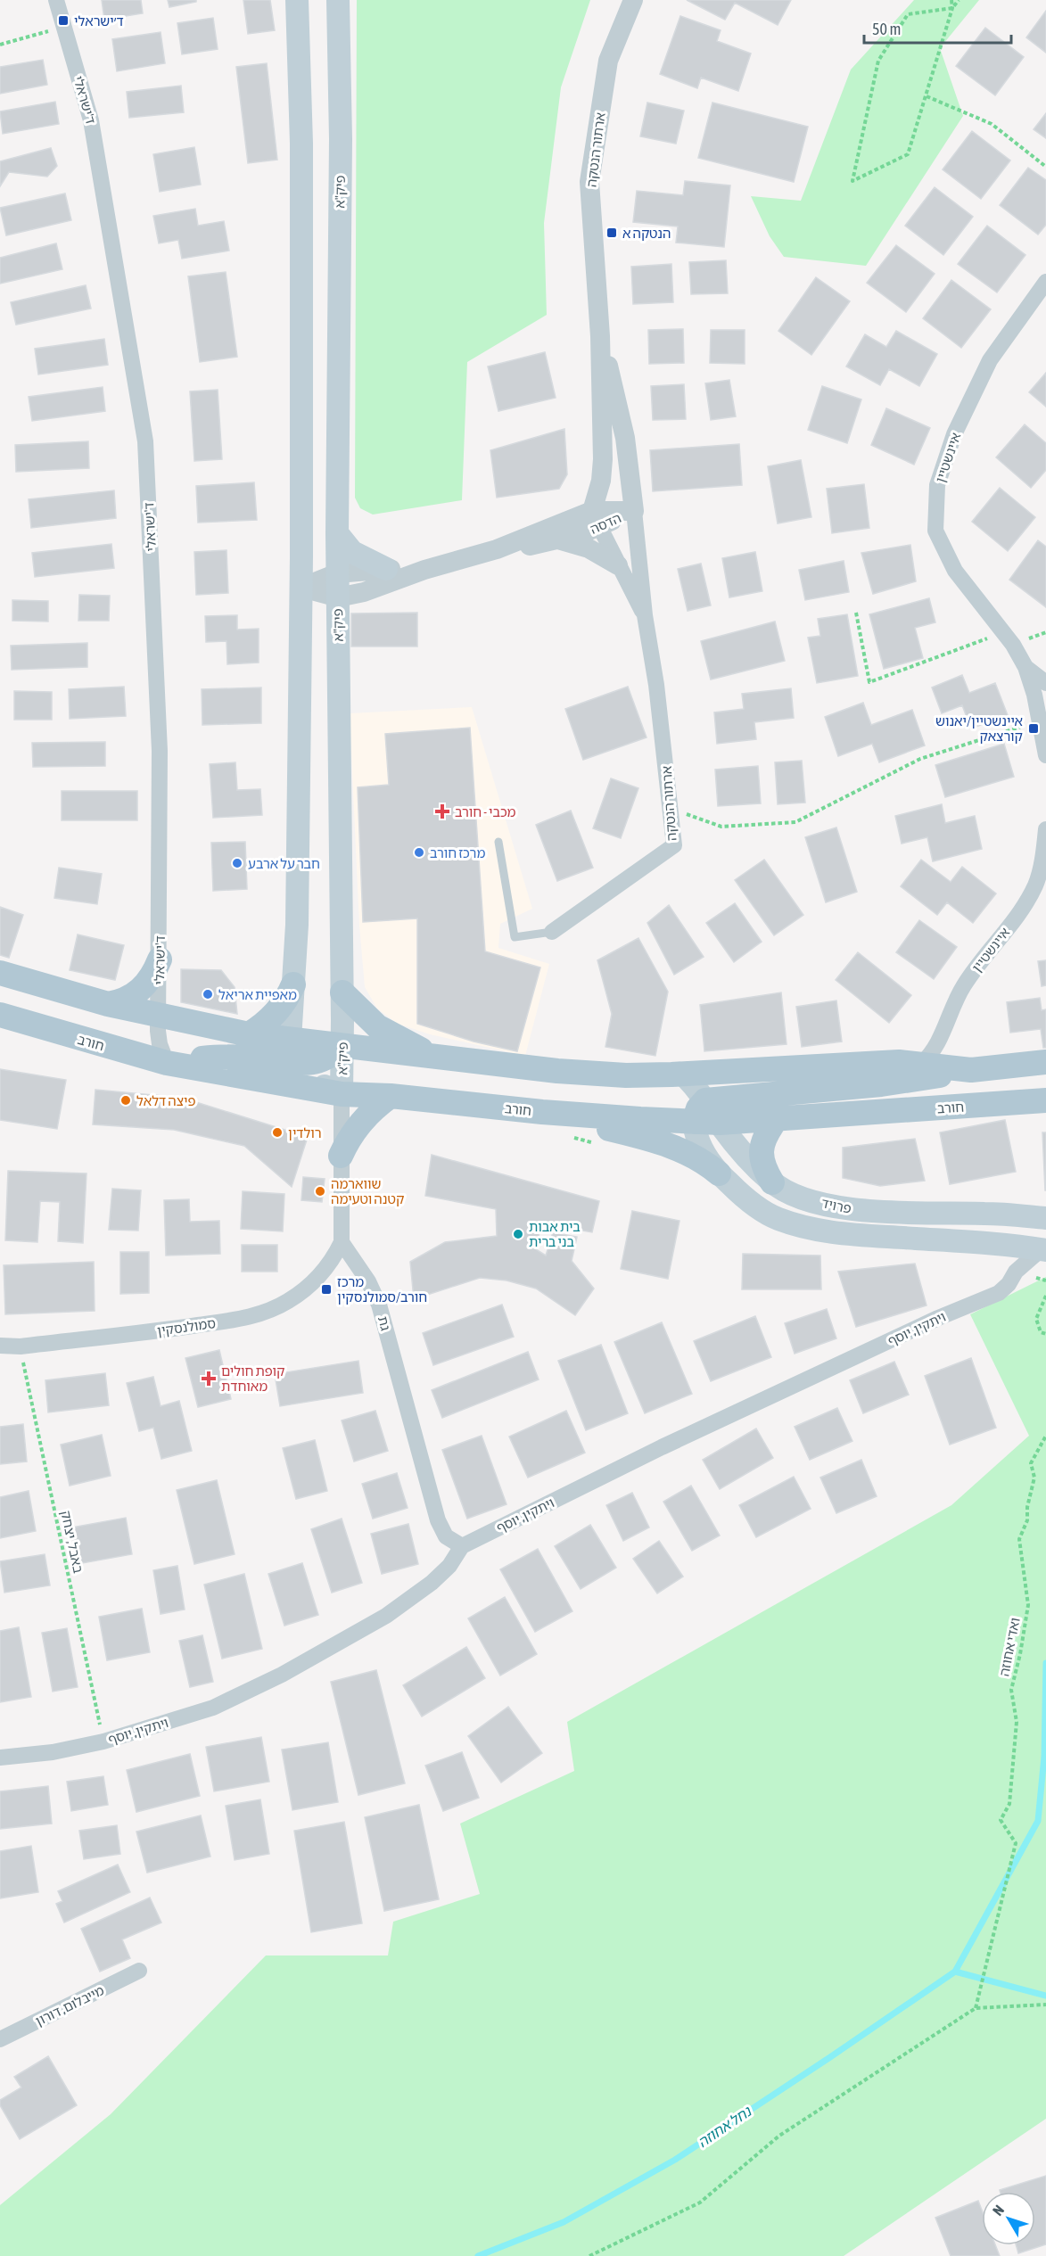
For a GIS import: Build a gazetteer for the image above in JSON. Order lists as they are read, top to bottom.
{
  "streets": {
    "main road": ["פיק\"א", "חורב", "פרויד"],
    "street": [
      "ד'ישראלי",
      "ארתור הנטקה",
      "איינשטיין",
      "הדסה",
      "גת",
      "סמולנסקין",
      "ויתקין, יוסף",
      "מייבלום, דורון"
    ],
    "path": ["באבל, יצחק", "ואדי אחוזה"]
  },
  "crossings": [
    ["ד'ישראלי", "חורב"],
    ["ארתור הנטקה", "הדסה"],
    ["פיק\"א", "הדסה"],
    ["פיק\"א", "חורב"],
    ["חורב", "פרויד"],
    ["פרויד", "ויתקין, יוסף"],
    ["גת", "סמולנסקין"],
    ["גת", "ויתקין, יוסף"],
    ["סמולנסקין", "באבל, יצחק"],
    ["ויתקין, יוסף", "באבל, יצחק"]
  ],
  "water": ["נחל אחוזה"],
  "places": {
    "transit": [
      "ד׳ישראלי",
      "הנטקה א",
      "איינשטיין/יאנוש קורצאק",
      "מרכז חורב/סמולנסקין"
    ],
    "health": ["מכבי - חורב", "קופת חולים מאוחדת"],
    "other": [
      "מרכז חורב",
      "חבר על ארבע",
      "מאפיית אריאל",
      "פיצה דלאל",
      "רולדין",
      "שווארמה קטנה וטעימה",
      "בית אבות בני ברית"
    ]
  },
  "scale_bar": "50 m",
  "north": "top left"
}
